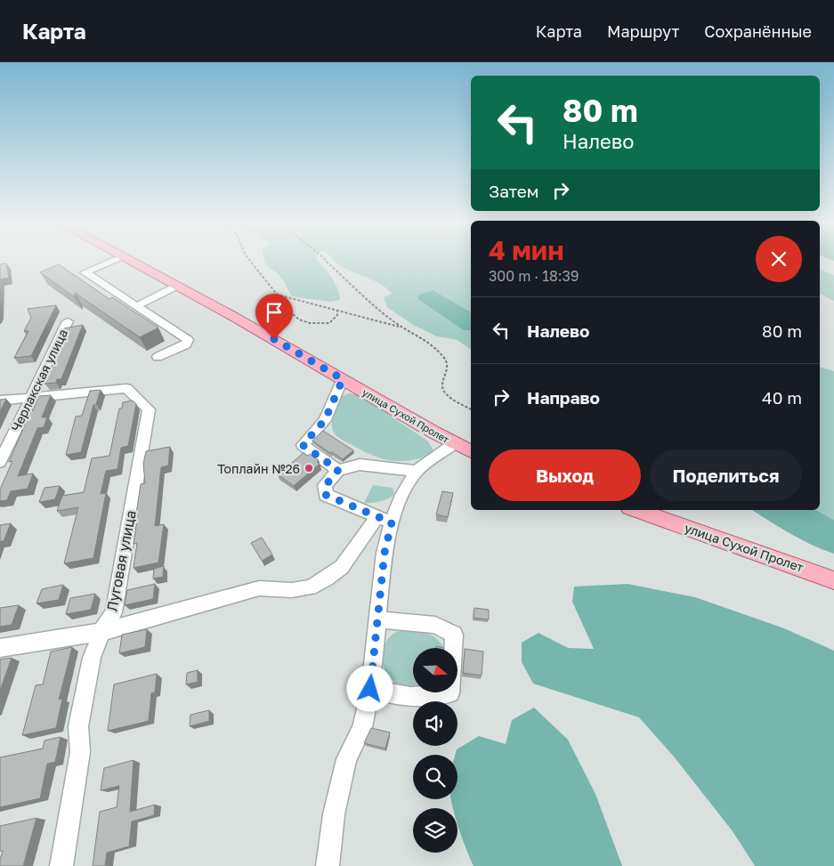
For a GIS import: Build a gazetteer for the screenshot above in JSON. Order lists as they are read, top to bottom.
{
  "streets": {
    "main road": ["улица Сухой Пролет"],
    "street": ["Черлакская улица", "Луговая улица"]
  },
  "crossings": [
    ["Черлакская улица", "Луговая улица"]
  ],
  "places": ["Топлайн №26"],
  "north": "right",
  "page": {
    "header": "Карта",
    "nav": ["Карта", "Маршрут", "Сохранённые"],
    "turn": ["80 m", "Налево"],
    "then": "Затем",
    "heading": ["4 мин", "300 m · 18:39"],
    "list": [
      {
        "name": "Налево",
        "value": "80 m"
      },
      {
        "name": "Направо",
        "value": "40 m"
      }
    ],
    "buttons": ["Выход", "Поделиться"]
  }
}
